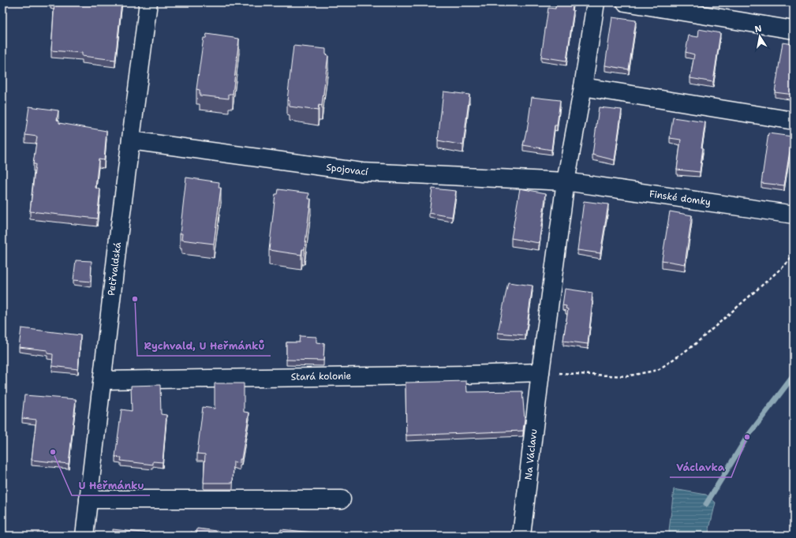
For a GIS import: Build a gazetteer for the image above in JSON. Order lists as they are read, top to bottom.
{
  "streets": {
    "street": [
      "Spojovací",
      "Finské domky",
      "Petřvaldská",
      "Stará kolonie",
      "Na Václavu"
    ]
  },
  "crossings": [
    ["Spojovací", "Finské domky"],
    ["Spojovací", "Petřvaldská"],
    ["Petřvaldská", "Stará kolonie"],
    ["Stará kolonie", "Na Václavu"]
  ],
  "places": ["Rychvald, U Heřmánků", "Václavka", "U Heřmánku"],
  "north": "top"
}
